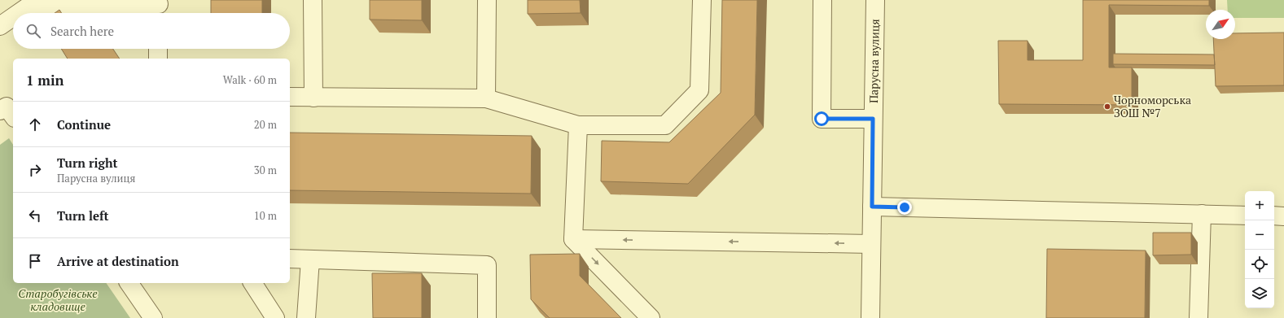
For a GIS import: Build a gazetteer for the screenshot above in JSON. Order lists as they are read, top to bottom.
{
  "streets": {
    "street": ["Парусна вулиця"]
  },
  "parks": ["Старобугівське кладовище"],
  "places": ["Чорноморська ЗОШ №7"],
  "north": "top right",
  "page": {
    "search": "Search here",
    "heading": ["1 min", "Walk · 60 m"],
    "list": [
      ["Continue", "20 m"],
      ["Turn right", "Парусна вулиця", "30 m"],
      ["Turn left", "10 m"],
      "Arrive at destination"
    ],
    "map_buttons": ["+", "−"]
  }
}
